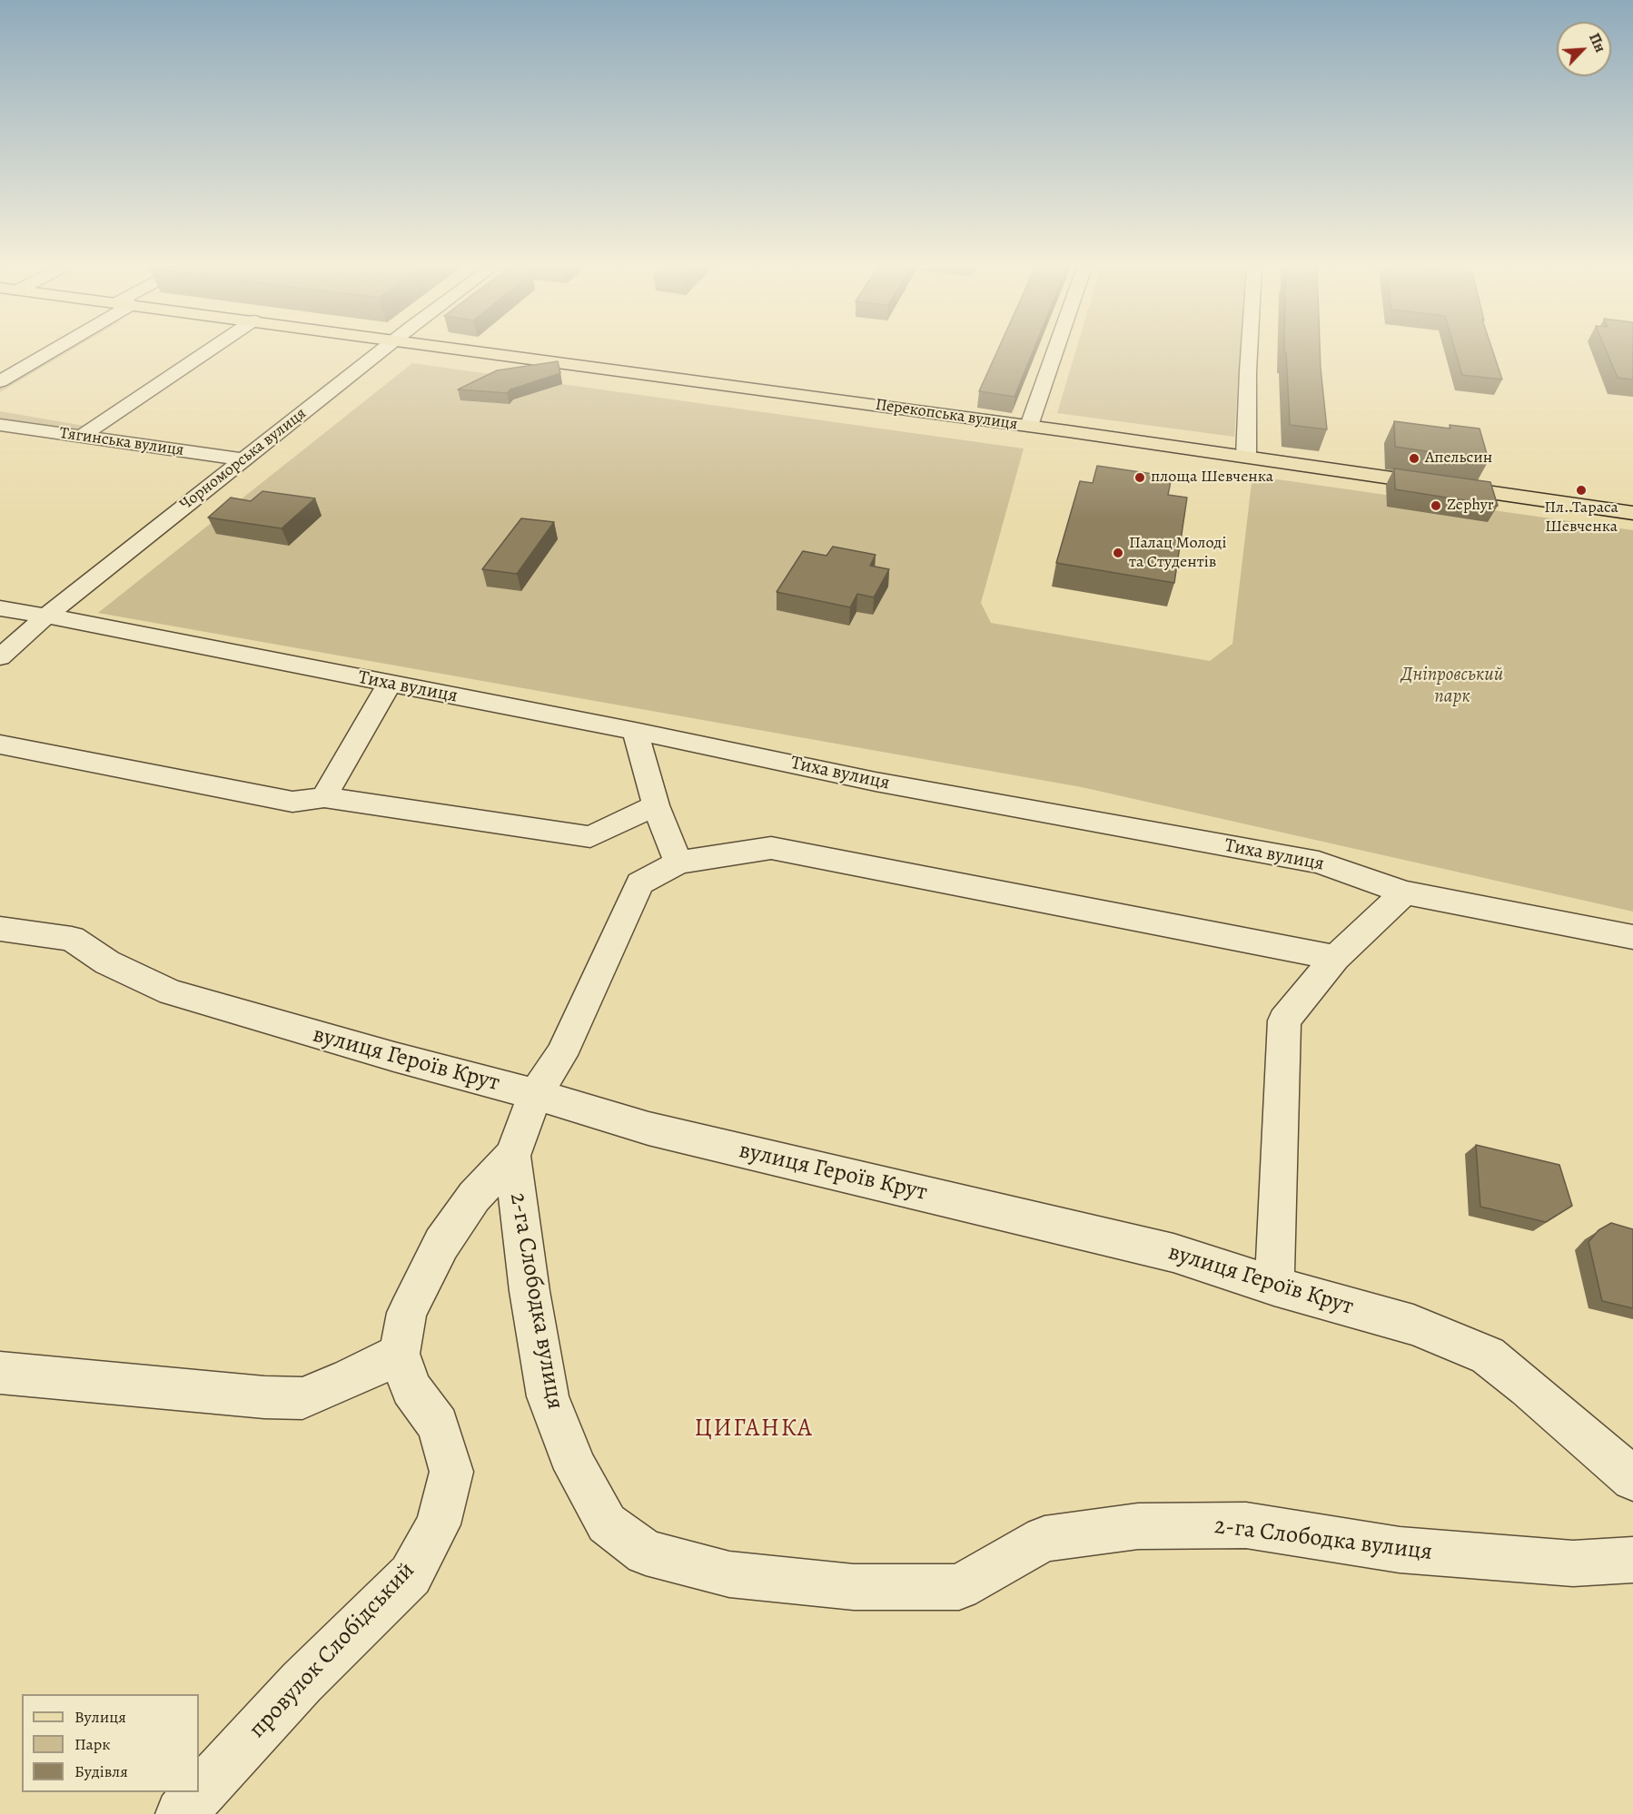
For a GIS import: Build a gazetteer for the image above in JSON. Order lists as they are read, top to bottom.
{
  "streets": {
    "main road": ["Перекопська вулиця"],
    "street": [
      "Тягинська вулиця",
      "Чорноморська вулиця",
      "Тиха вулиця",
      "вулиця Героїв Крут",
      "2-га Слободка вулиця",
      "провулок Слобідський"
    ]
  },
  "crossings": [
    ["Тягинська вулиця", "Чорноморська вулиця"],
    ["Чорноморська вулиця", "Тиха вулиця"],
    ["вулиця Героїв Крут", "2-га Слободка вулиця"],
    ["2-га Слободка вулиця", "провулок Слобідський"]
  ],
  "districts": ["ЦИГАНКА"],
  "parks": ["Дніпровський парк"],
  "places": [
    "Апельсин",
    "площа Шевченка",
    "Пл. Тараса Шевченка",
    "Zephyr",
    "Палац Молоді та Студентів"
  ],
  "legend": ["Вулиця", "Парк", "Будівля"],
  "north": "top right"
}
